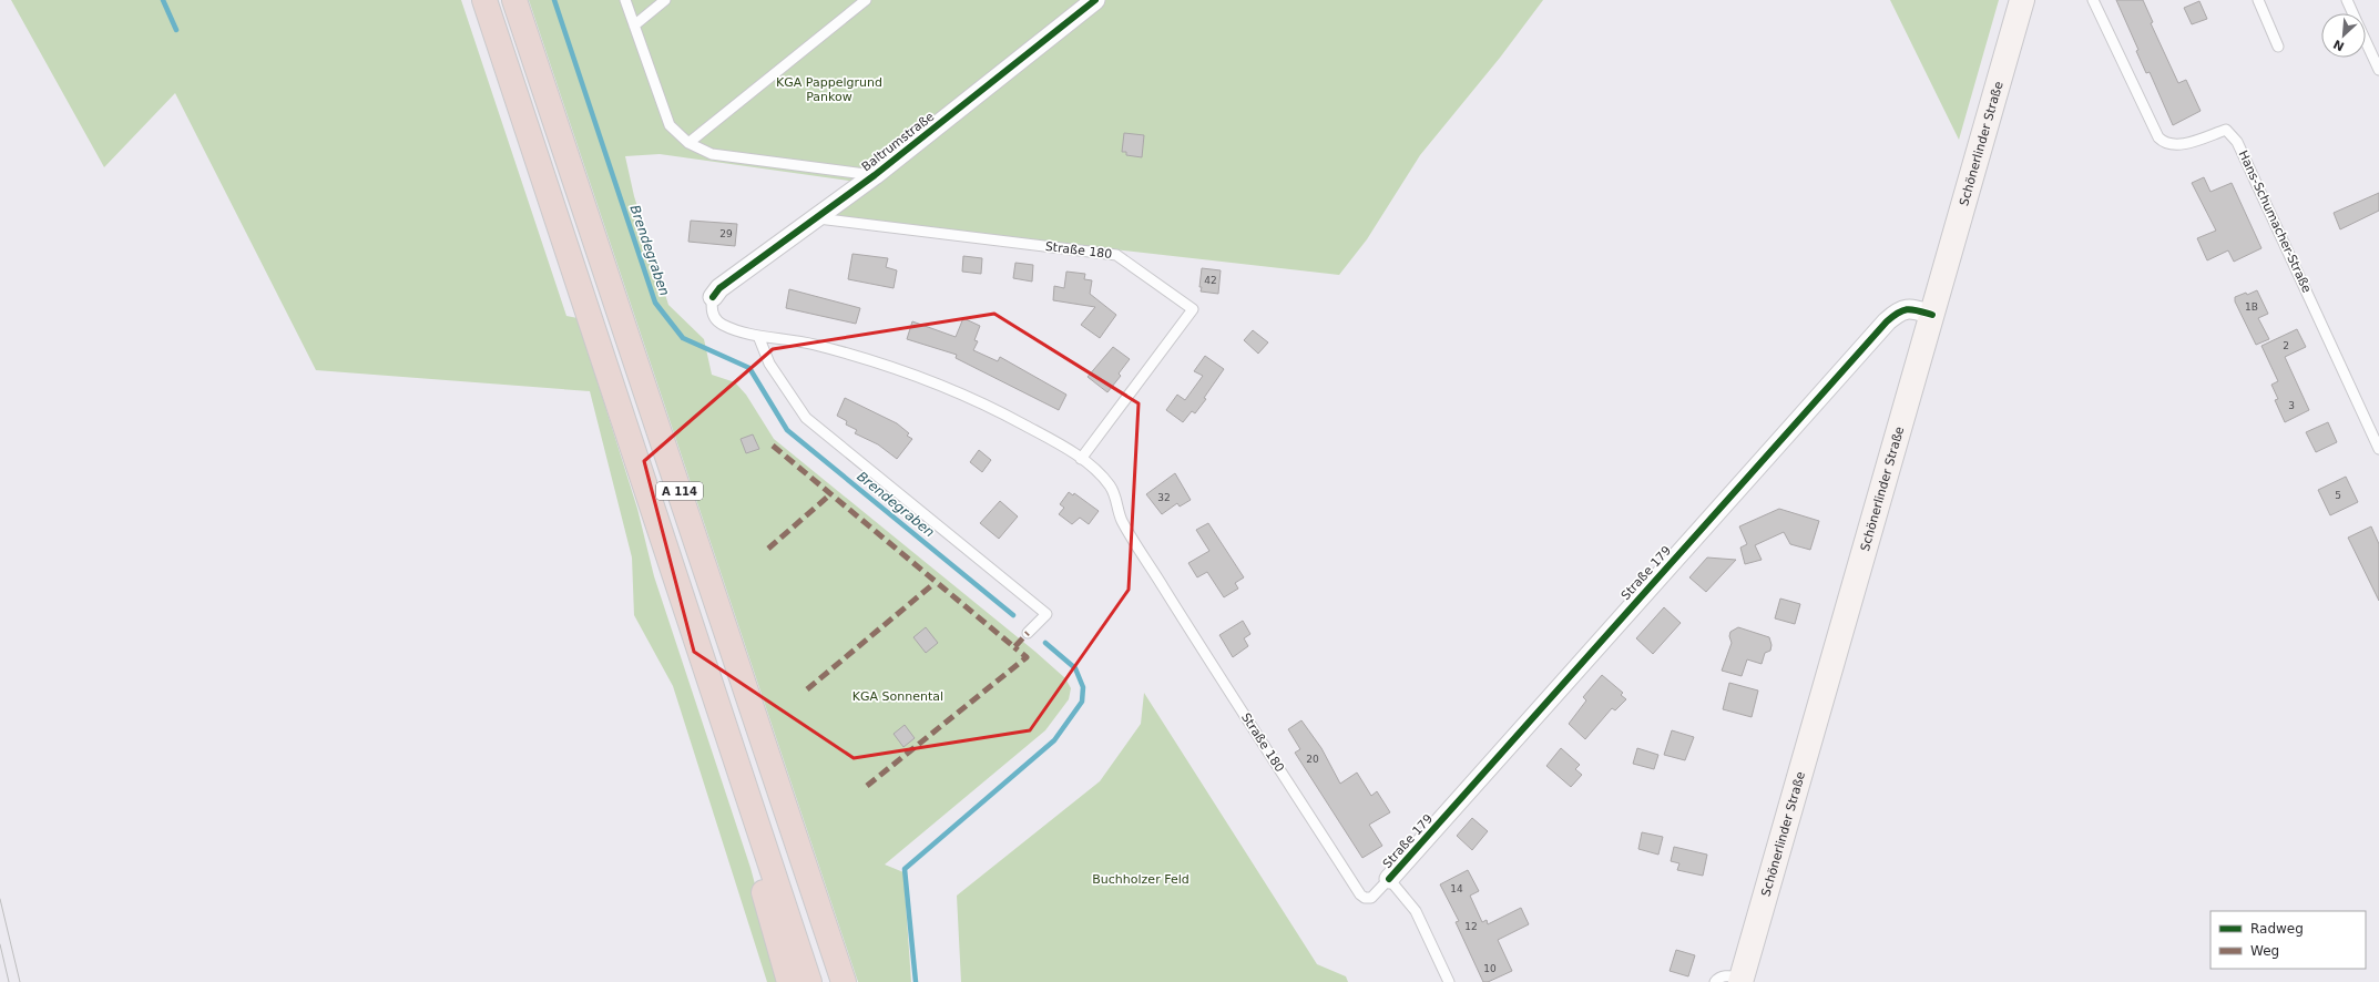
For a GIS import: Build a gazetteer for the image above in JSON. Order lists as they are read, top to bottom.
{
  "streets": {
    "highway": ["A 114"],
    "main road": ["Schönerlinder Straße"],
    "street": ["Baltrumstraße", "Straße 179"],
    "lane": ["Hans-Schumacher-Straße", "Straße 180"]
  },
  "crossings": [
    ["Baltrumstraße", "Straße 180"],
    ["Schönerlinder Straße", "Straße 179"],
    ["Straße 180", "Straße 179"]
  ],
  "water": ["Brendegraben"],
  "parks": ["KGA Pappelgrund Pankow", "KGA Sonnental", "Buchholzer Feld"],
  "house_numbers": [
    "29",
    "42",
    "1B",
    "2",
    "3",
    "5",
    "32",
    "20",
    "14",
    "12",
    "10"
  ],
  "legend": ["Radweg", "Weg"],
  "north": "bottom left"
}
